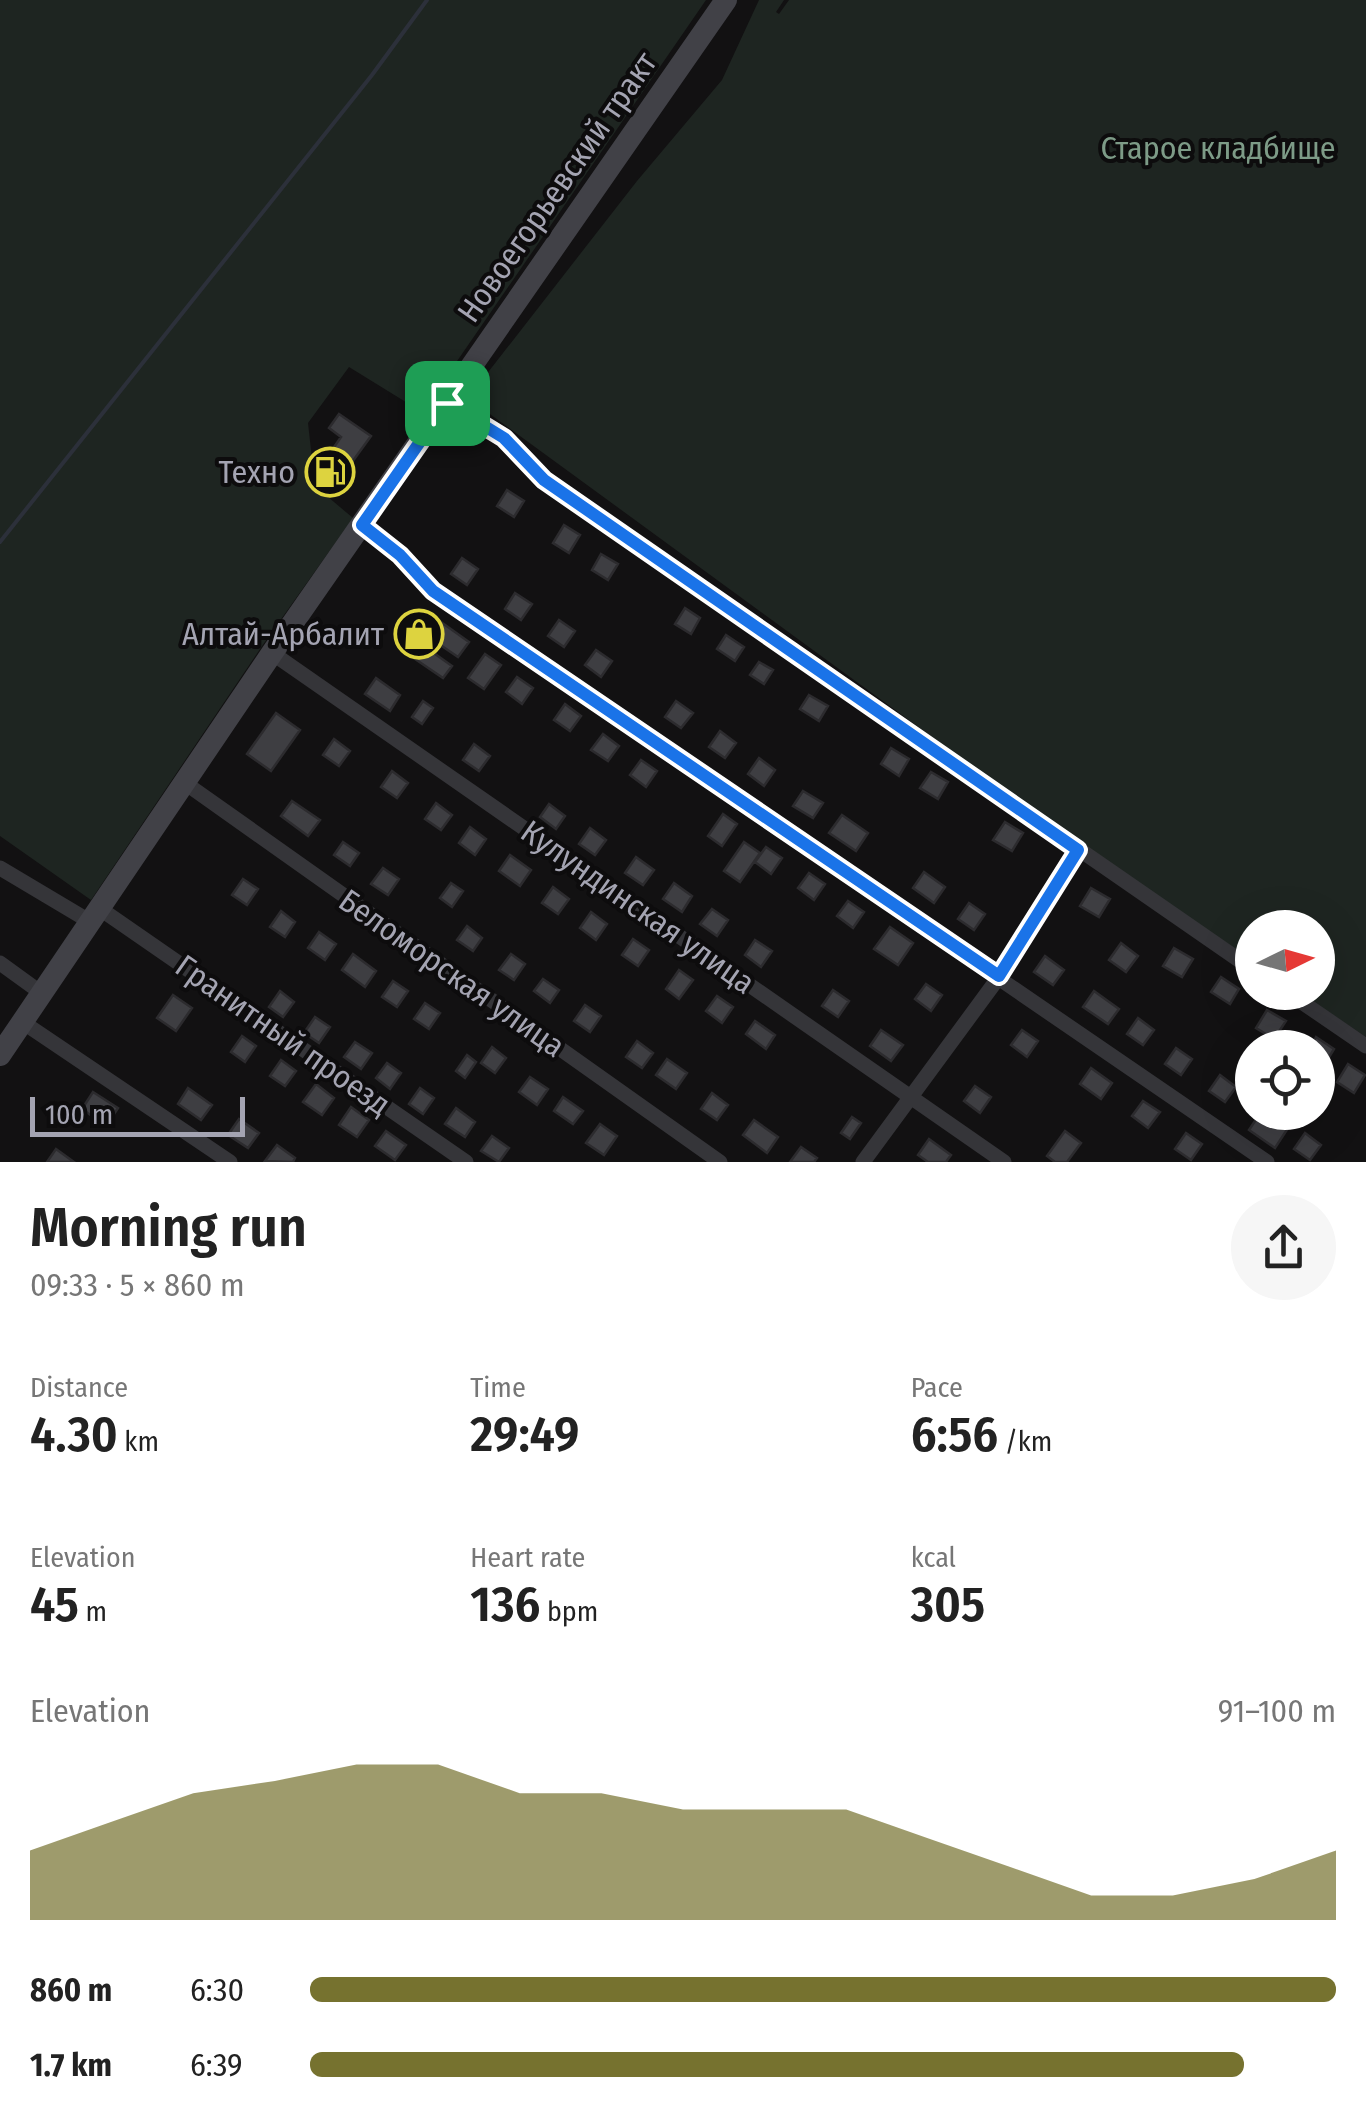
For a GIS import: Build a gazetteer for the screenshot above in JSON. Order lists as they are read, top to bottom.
{
  "streets": {
    "main road": ["Новоегорьевский тракт"],
    "street": ["Кулундинская улица", "Беломорская улица", "Гранитный проезд"]
  },
  "crossings": [
    ["Новоегорьевский тракт", "Кулундинская улица"],
    ["Новоегорьевский тракт", "Беломорская улица"],
    ["Новоегорьевский тракт", "Гранитный проезд"]
  ],
  "parks": ["Старое кладбище"],
  "places": {
    "fuel station": ["Техно"],
    "shop": ["Алтай-Арбалит"]
  },
  "scale_bar": "100 m",
  "north": "right",
  "page": {
    "scale": "100 m",
    "heading": ["Morning run", "09:33 · 5 × 860 m"],
    "stats": [
      ["Distance", "4.30 km"],
      ["Time", "29:49"],
      ["Pace", "6:56 /km"],
      ["Elevation", "45 m"],
      ["Heart rate", "136 bpm"],
      ["kcal", "305"]
    ],
    "chart": ["Elevation", "91–100 m"],
    "list": [
      {
        "name": "860 m",
        "note": "6:30"
      },
      {
        "name": "1.7 km",
        "note": "6:39"
      }
    ]
  }
}
